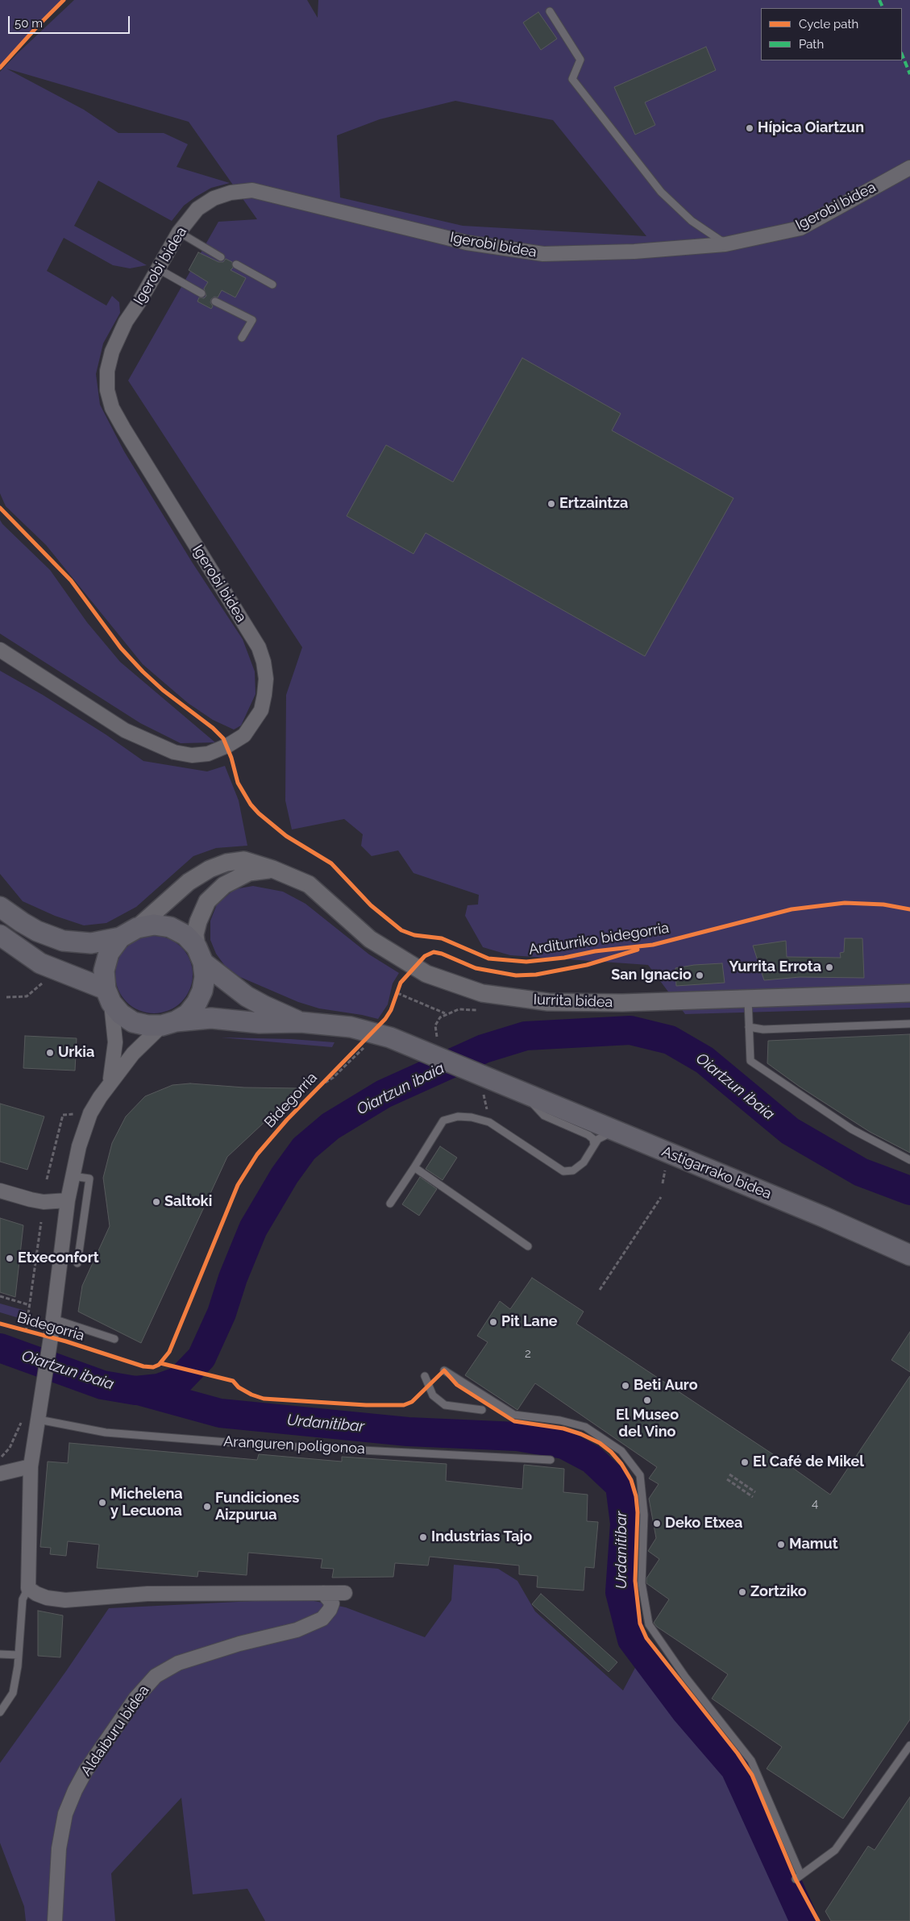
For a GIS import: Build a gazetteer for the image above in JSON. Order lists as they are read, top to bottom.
{
  "streets": {
    "main road": ["Astigarrako bidea"],
    "street": ["Igerobi bidea", "Iurrita bidea", "Aldaiburu bidea"],
    "lane": ["Aranguren poligonoa"],
    "path": ["Bidegorria"],
    "cycle path": ["Arditurriko bidegorria"]
  },
  "water": ["Oiartzun ibaia", "Urdanitibar"],
  "places": [
    "Hípica Oiartzun",
    "Ertzaintza",
    "Yurrita Errota",
    "San Ignacio",
    "Urkia",
    "Saltoki",
    "Etxeconfort",
    "Pit Lane",
    "Beti Auro",
    "El Museo del Vino",
    "El Café de Mikel",
    "Michelena y Lecuona",
    "Fundiciones Aizpurua",
    "Deko Etxea",
    "Industrias Tajo",
    "Mamut",
    "Zortziko"
  ],
  "house_numbers": ["2", "4"],
  "legend": ["Cycle path", "Path"],
  "scale_bar": "50 m"
}
